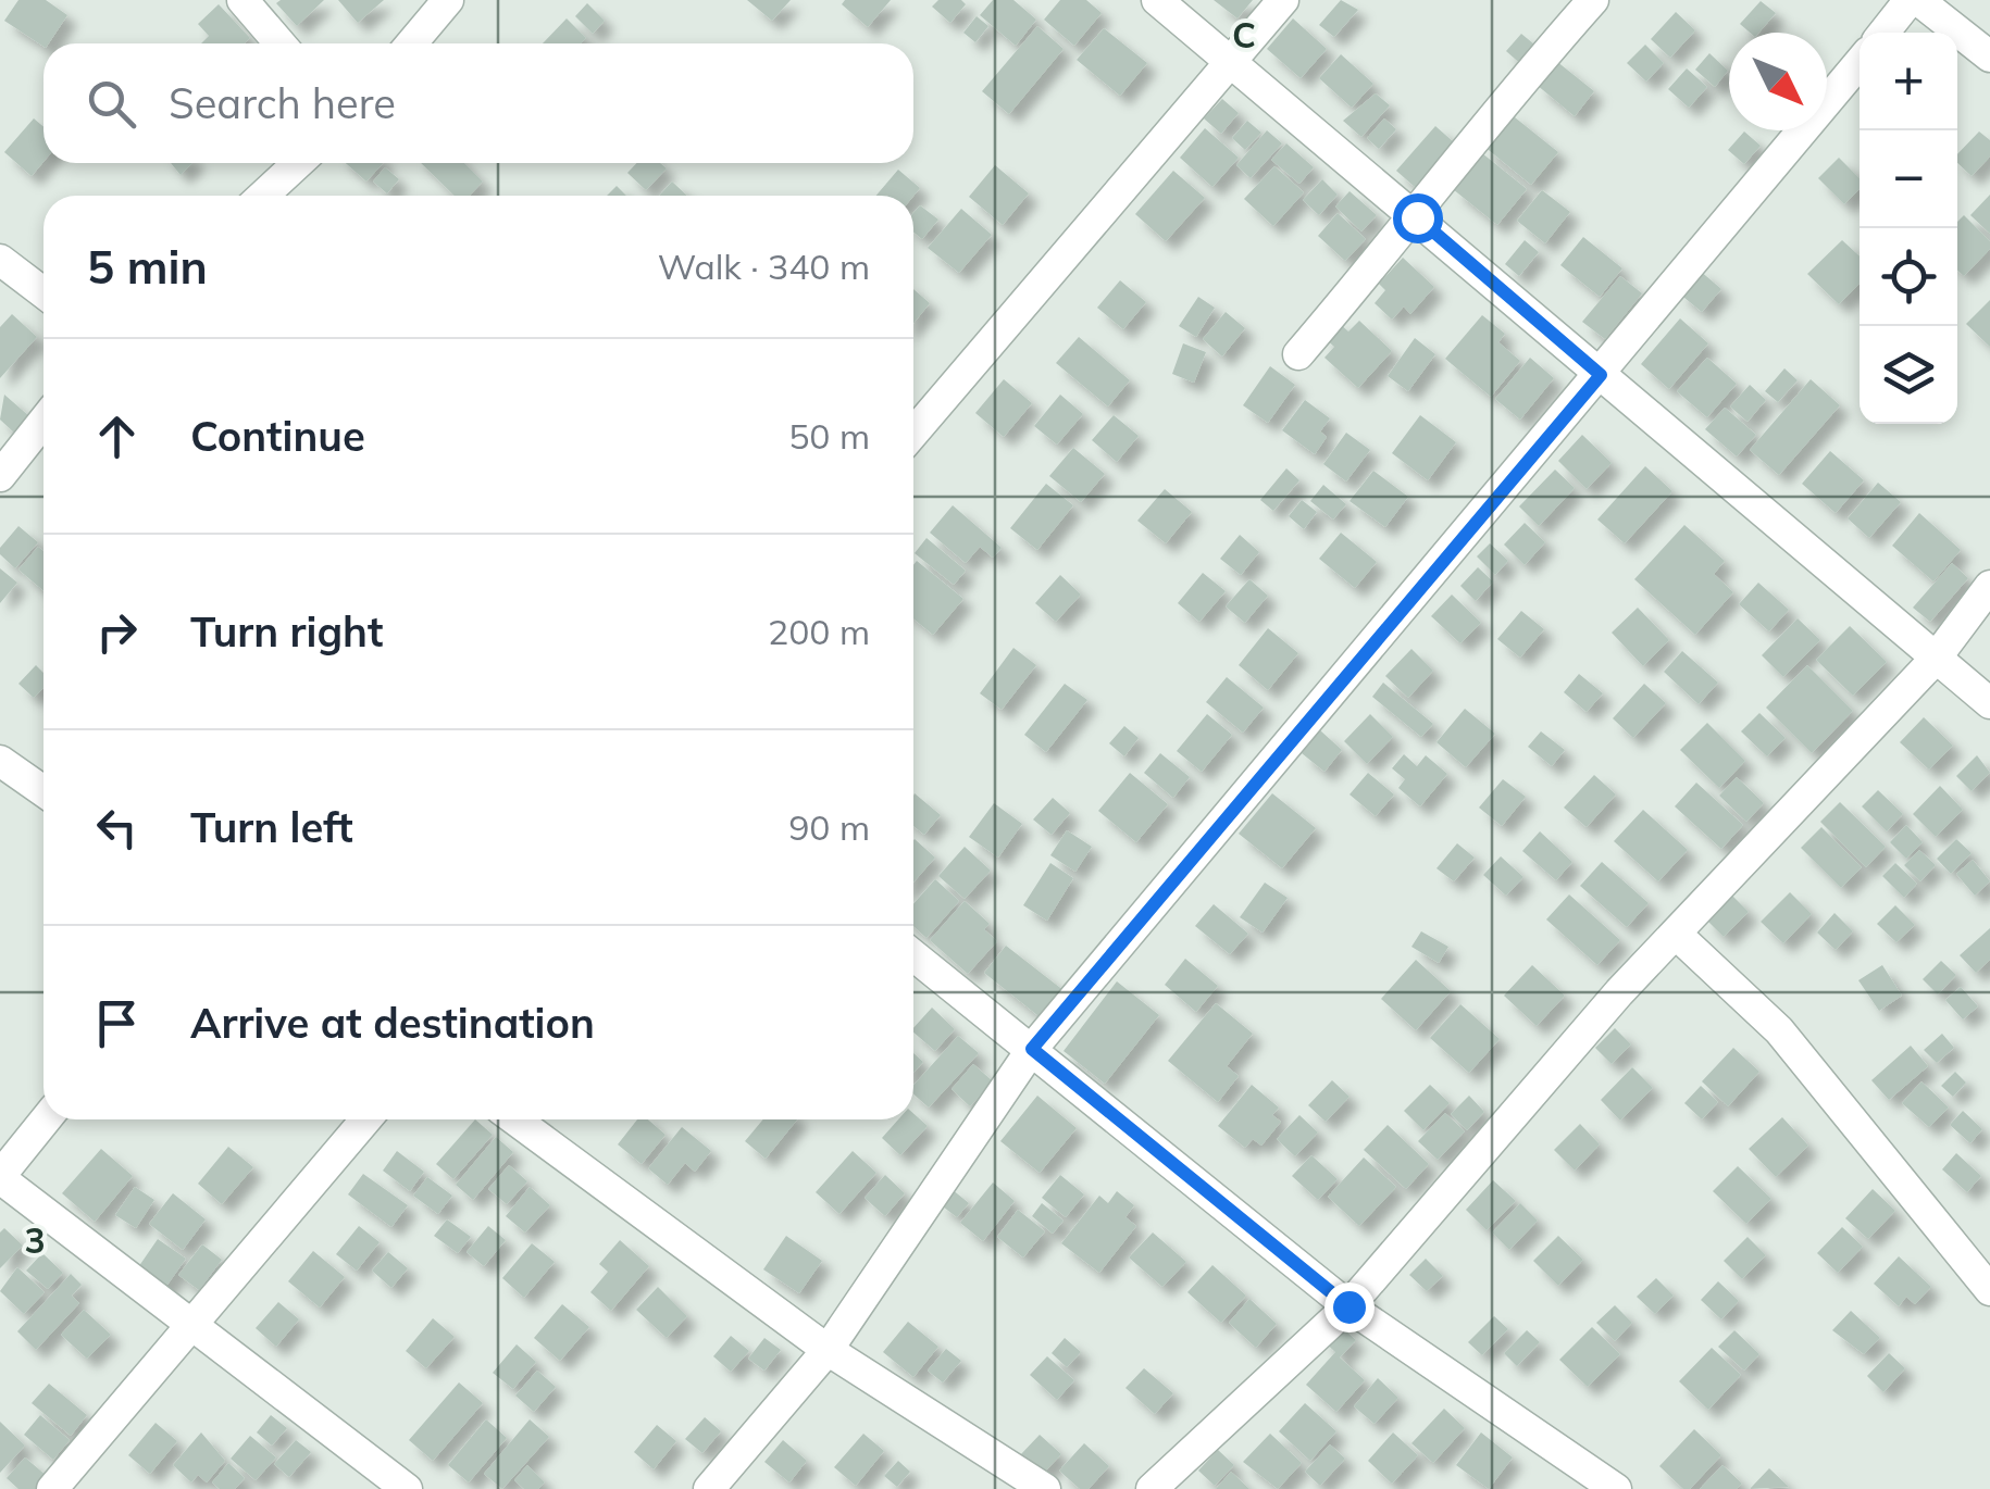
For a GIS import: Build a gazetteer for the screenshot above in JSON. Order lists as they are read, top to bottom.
{
  "north": "bottom right",
  "page": {
    "map_buttons": ["+", "−"],
    "search": "Search here",
    "heading": ["5 min", "Walk · 340 m"],
    "list": [
      ["Continue", "50 m"],
      ["Turn right", "200 m"],
      ["Turn left", "90 m"],
      "Arrive at destination"
    ]
  },
  "grid": {
    "columns": ["C"],
    "rows": ["3"]
  }
}
